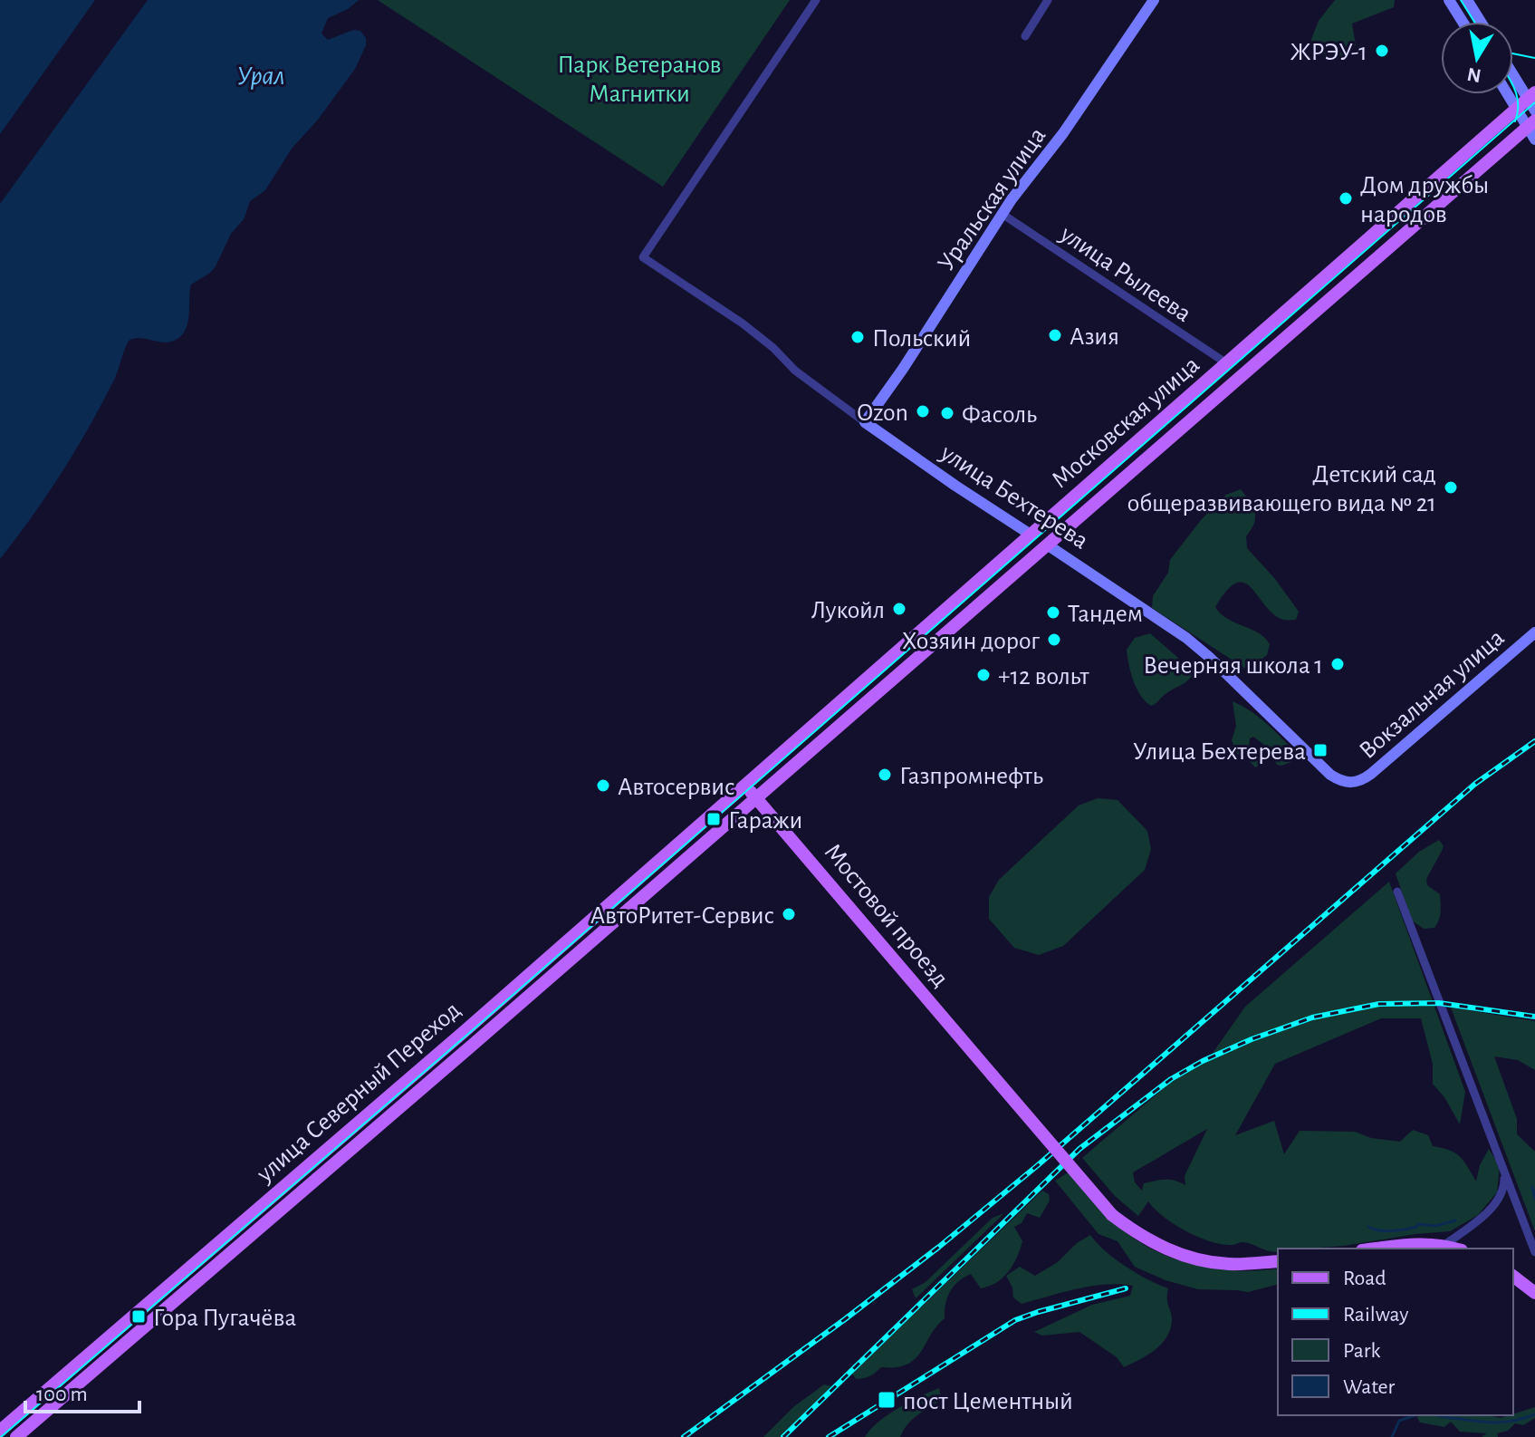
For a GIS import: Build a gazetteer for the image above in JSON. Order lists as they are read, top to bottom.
{
  "streets": {
    "main road": [
      "Московская улица",
      "улица Бехтерева",
      "Мостовой проезд",
      "улица Северный Переход"
    ],
    "street": ["Уральская улица", "улица Рылеева", "Вокзальная улица"]
  },
  "crossings": [
    ["Уральская улица", "улица Рылеева"],
    ["Уральская улица", "улица Бехтерева"],
    ["улица Рылеева", "Московская улица"],
    ["Московская улица", "улица Бехтерева"],
    ["Московская улица", "Мостовой проезд"],
    ["Московская улица", "улица Северный Переход"],
    ["улица Бехтерева", "Вокзальная улица"],
    ["Мостовой проезд", "улица Северный Переход"]
  ],
  "water": ["Урал"],
  "parks": ["Парк Ветеранов Магнитки"],
  "places": {
    "other": [
      "ЖРЭУ-1",
      "Дом дружбы народов",
      "Азия",
      "Польский",
      "Ozon",
      "Фасоль",
      "Детский сад общеразвивающего вида № 21",
      "Лукойл",
      "Тандем",
      "Хозяин дорог",
      "Вечерняя школа 1",
      "+12 вольт",
      "Газпромнефть",
      "Автосервис",
      "АвтоРитет-Сервис"
    ],
    "transit": [
      "Улица Бехтерева",
      "Гаражи",
      "Гора Пугачёва",
      "пост Цементный"
    ]
  },
  "legend": [
    "Road",
    "Railway",
    "Park",
    "Water"
  ],
  "scale_bar": "100 m",
  "north": "bottom"
}
